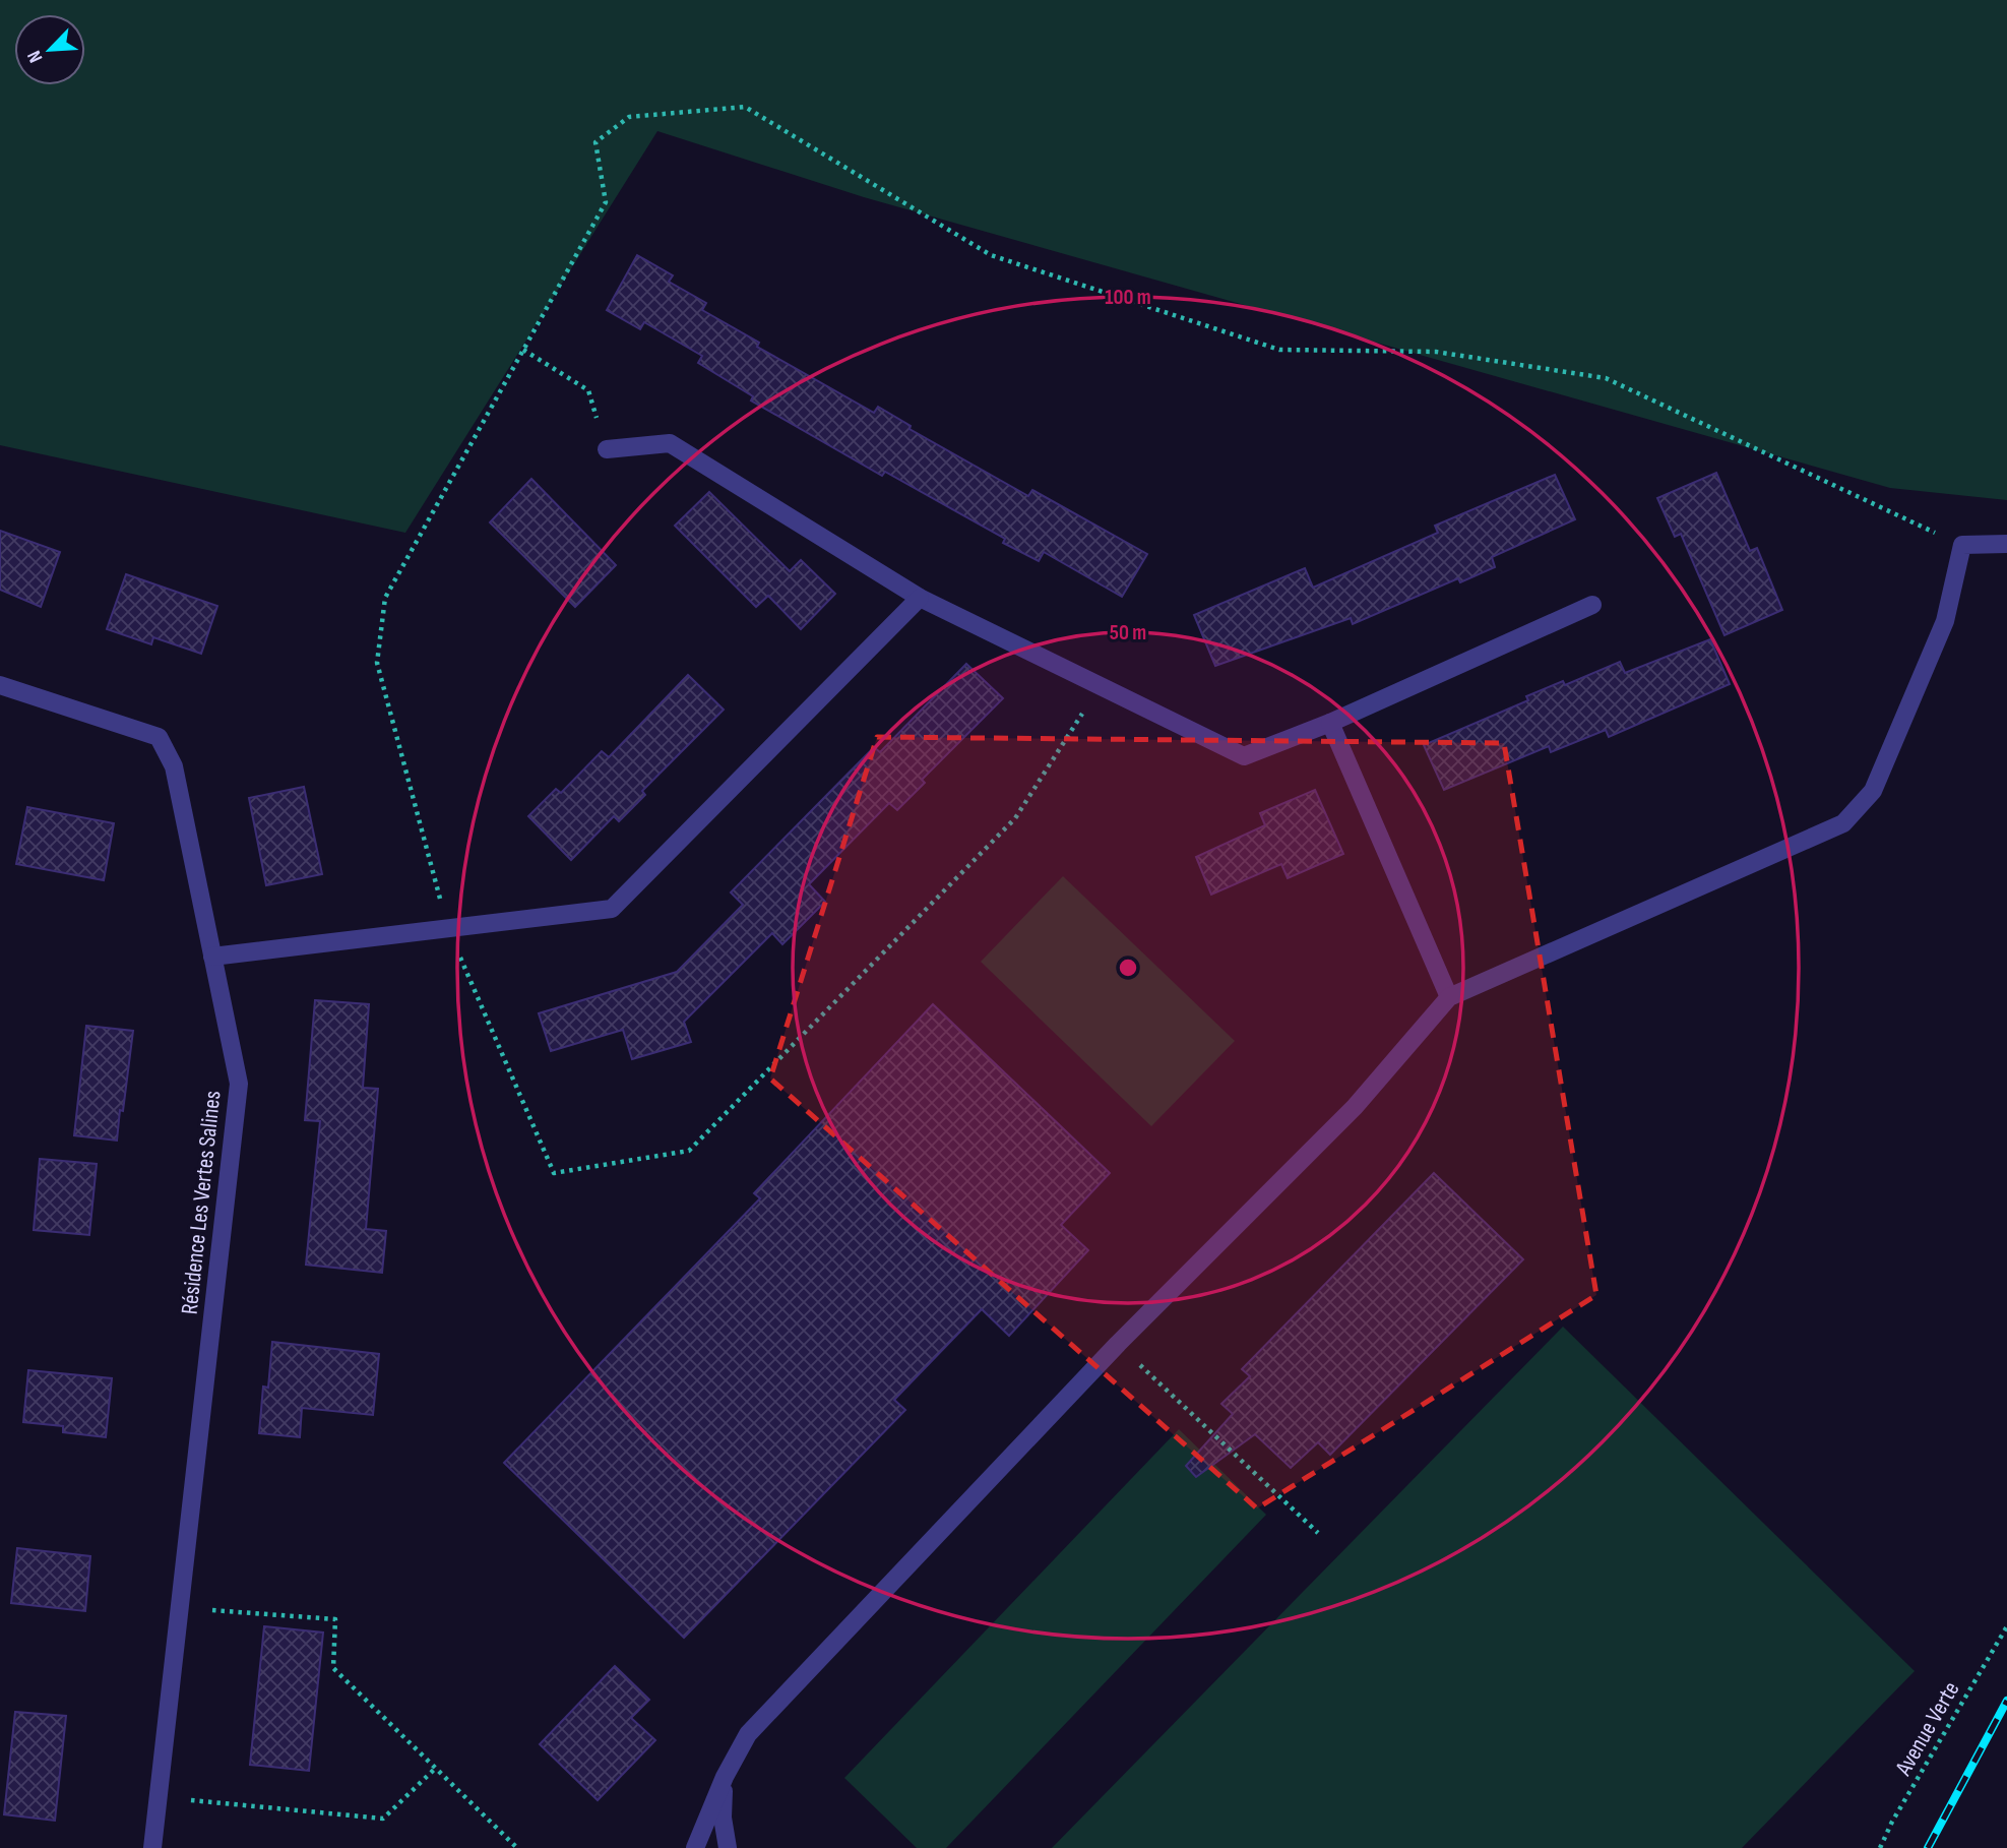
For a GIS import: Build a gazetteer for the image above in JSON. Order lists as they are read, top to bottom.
{
  "streets": {
    "street": ["Résidence Les Vertes Salines"],
    "path": ["Avenue Verte"]
  },
  "north": "bottom left",
  "rings": ["100 m", "50 m"]
}
